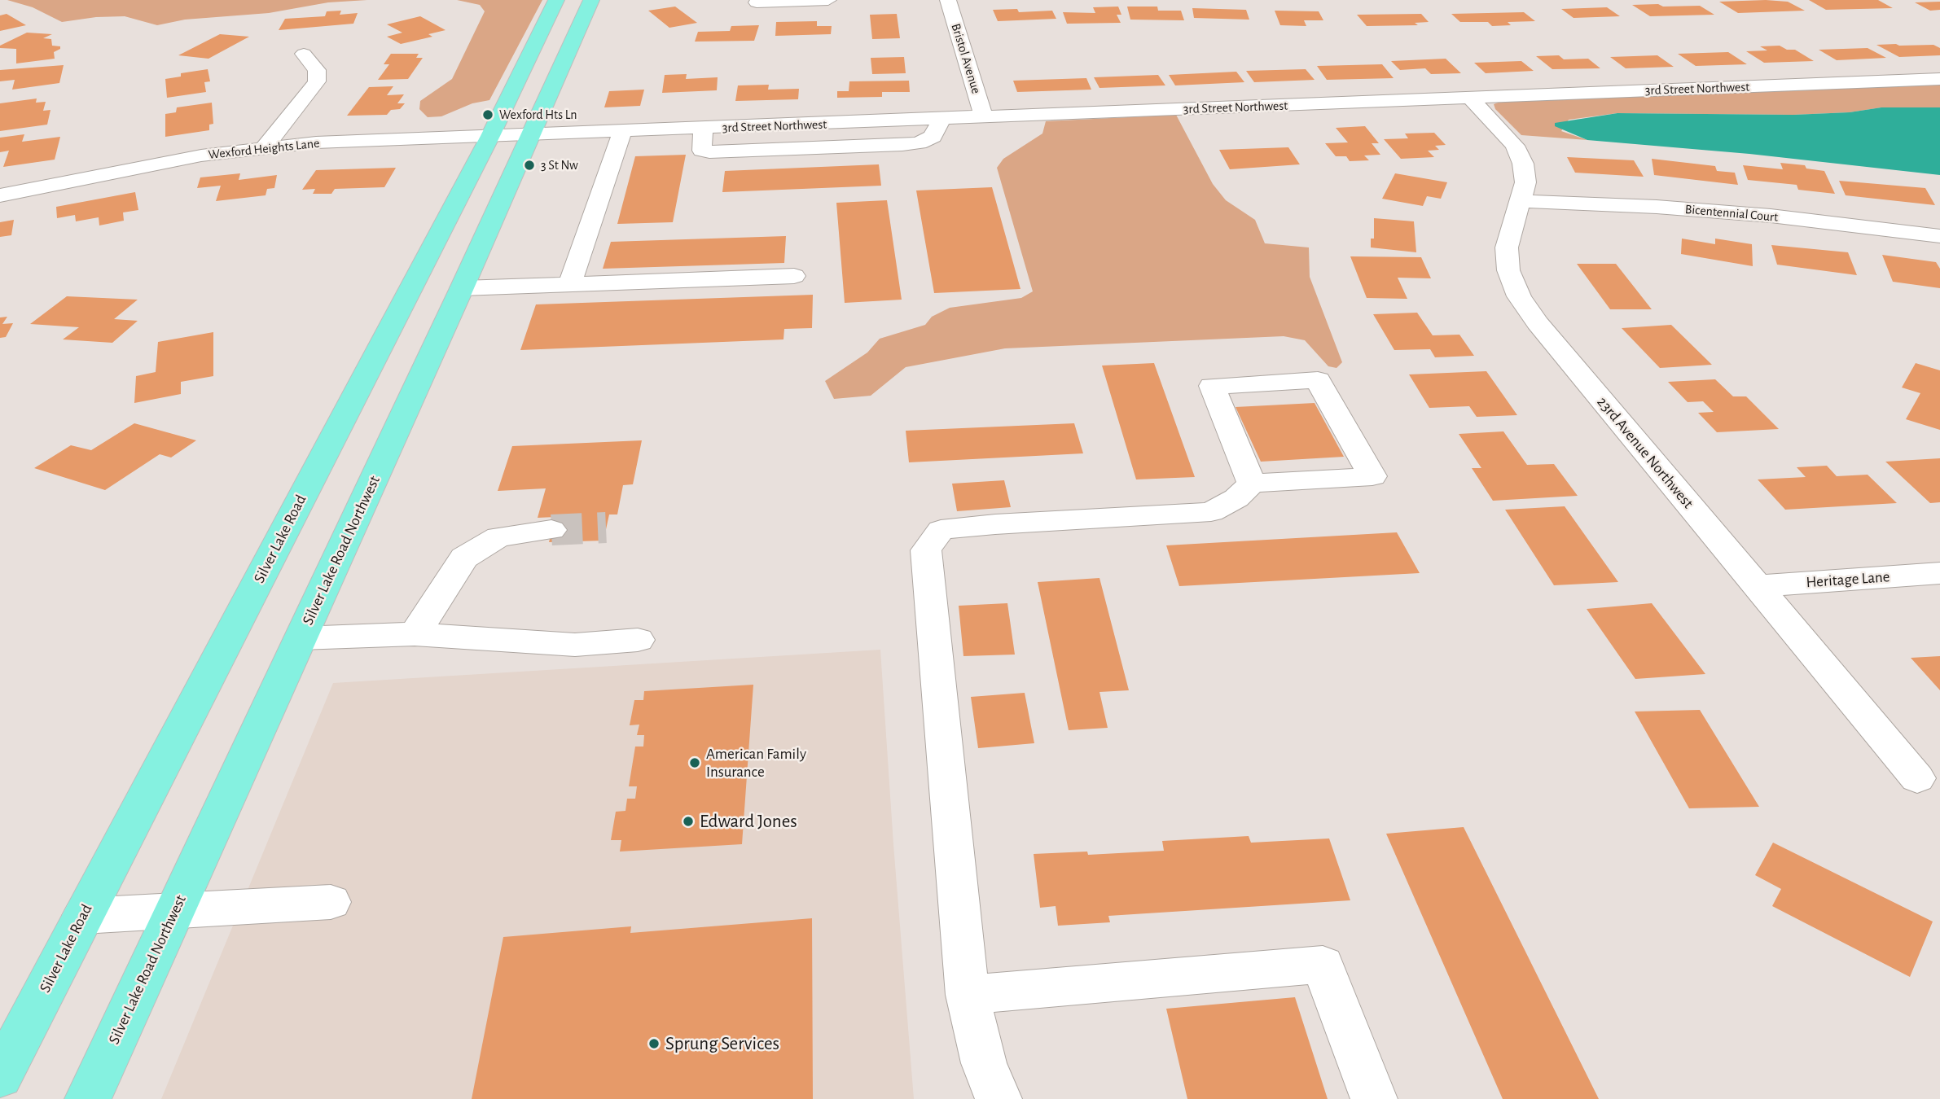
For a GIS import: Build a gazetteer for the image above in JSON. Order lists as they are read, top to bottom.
{
  "streets": {
    "main road": ["Silver Lake Road", "Silver Lake Road Northwest"],
    "street": [
      "Bristol Avenue",
      "3rd Street Northwest",
      "Wexford Heights Lane",
      "Bicentennial Court",
      "23rd Avenue Northwest",
      "Heritage Lane"
    ]
  },
  "crossings": [
    ["Bristol Avenue", "3rd Street Northwest"],
    ["3rd Street Northwest", "Wexford Heights Lane"],
    ["3rd Street Northwest", "23rd Avenue Northwest"],
    ["3rd Street Northwest", "Silver Lake Road Northwest"],
    ["Wexford Heights Lane", "Silver Lake Road"],
    ["Wexford Heights Lane", "Silver Lake Road Northwest"],
    ["Bicentennial Court", "23rd Avenue Northwest"],
    ["23rd Avenue Northwest", "Heritage Lane"]
  ],
  "places": [
    "Wexford Hts Ln",
    "3 St Nw",
    "American Family Insurance",
    "Edward Jones",
    "Sprung Services"
  ]
}
